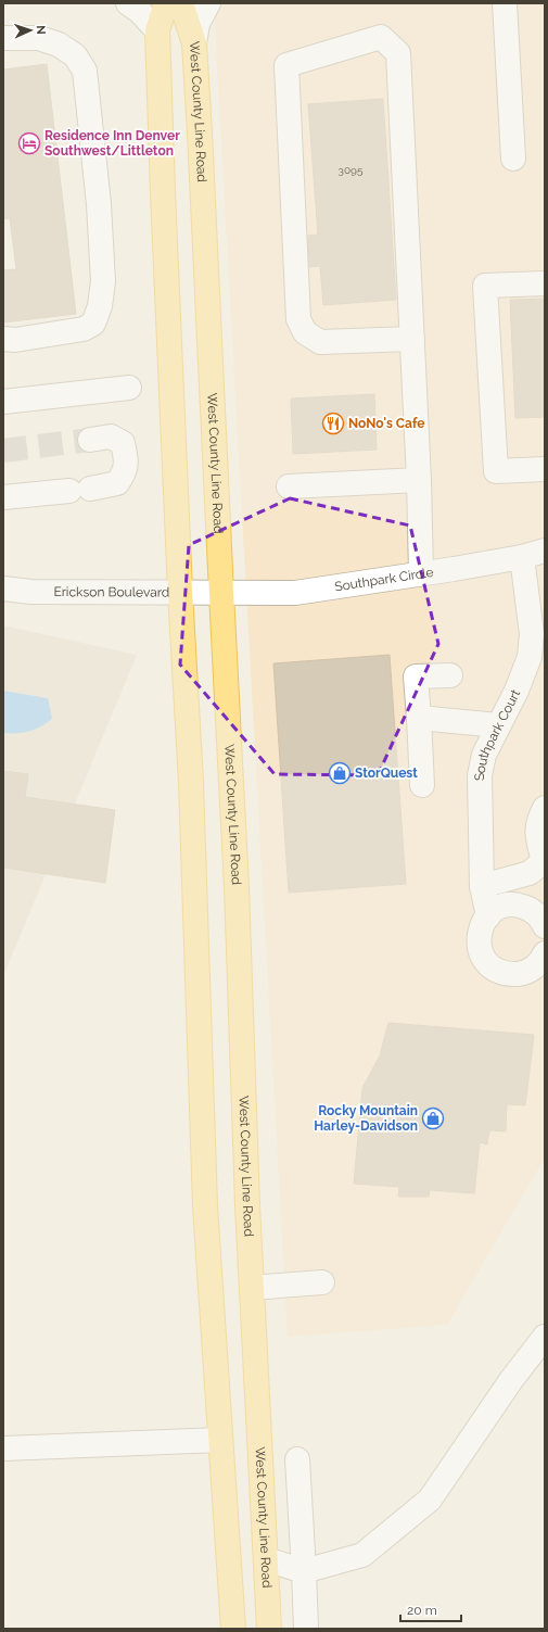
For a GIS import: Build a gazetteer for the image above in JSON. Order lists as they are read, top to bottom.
{
  "streets": {
    "main road": ["West County Line Road"],
    "street": ["Southpark Circle", "Erickson Boulevard", "Southpark Court"]
  },
  "crossings": [
    ["West County Line Road", "Southpark Circle"],
    ["West County Line Road", "Erickson Boulevard"],
    ["Southpark Circle", "Erickson Boulevard"],
    ["Southpark Circle", "Southpark Court"]
  ],
  "places": {
    "hotel": ["Residence Inn Denver Southwest/Littleton"],
    "restaurant": ["NoNo's Cafe"],
    "shop": ["StorQuest", "Rocky Mountain Harley-Davidson"]
  },
  "house_numbers": ["3095"],
  "scale_bar": "20 m",
  "north": "right"
}
